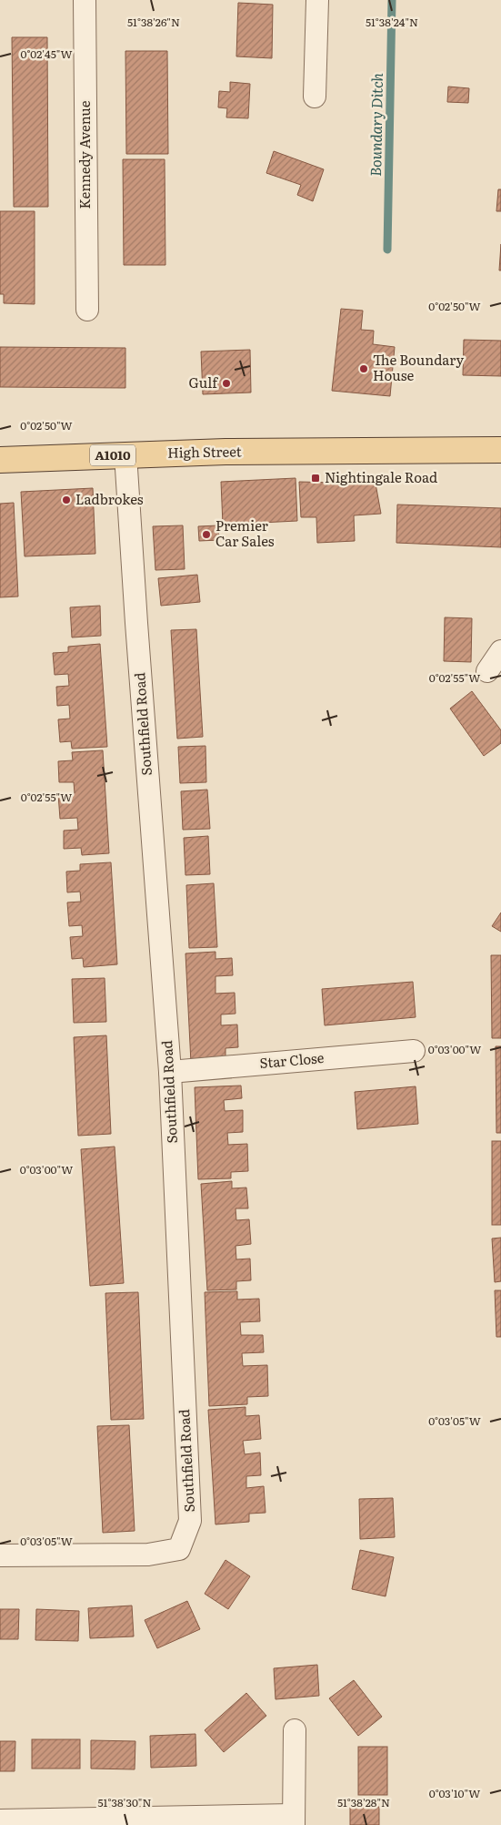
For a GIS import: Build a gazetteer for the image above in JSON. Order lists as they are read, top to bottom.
{
  "streets": {
    "main road": ["High Street", "A1010"],
    "street": ["Kennedy Avenue", "Southfield Road", "Star Close"]
  },
  "crossings": [
    ["High Street", "Southfield Road"],
    ["Southfield Road", "Star Close"]
  ],
  "water": ["Boundary Ditch"],
  "places": {
    "other": [
      "The Boundary House",
      "Gulf",
      "Ladbrokes",
      "Premier Car Sales"
    ],
    "transit": ["Nightingale Road"]
  },
  "coordinates": [
    "51°38'24\"N",
    "51°38'26\"N",
    "0°02'45\"W",
    "0°02'50\"W",
    "0°02'55\"W",
    "0°03'00\"W",
    "0°03'05\"W",
    "0°03'10\"W",
    "51°38'30\"N",
    "51°38'28\"N"
  ]
}
